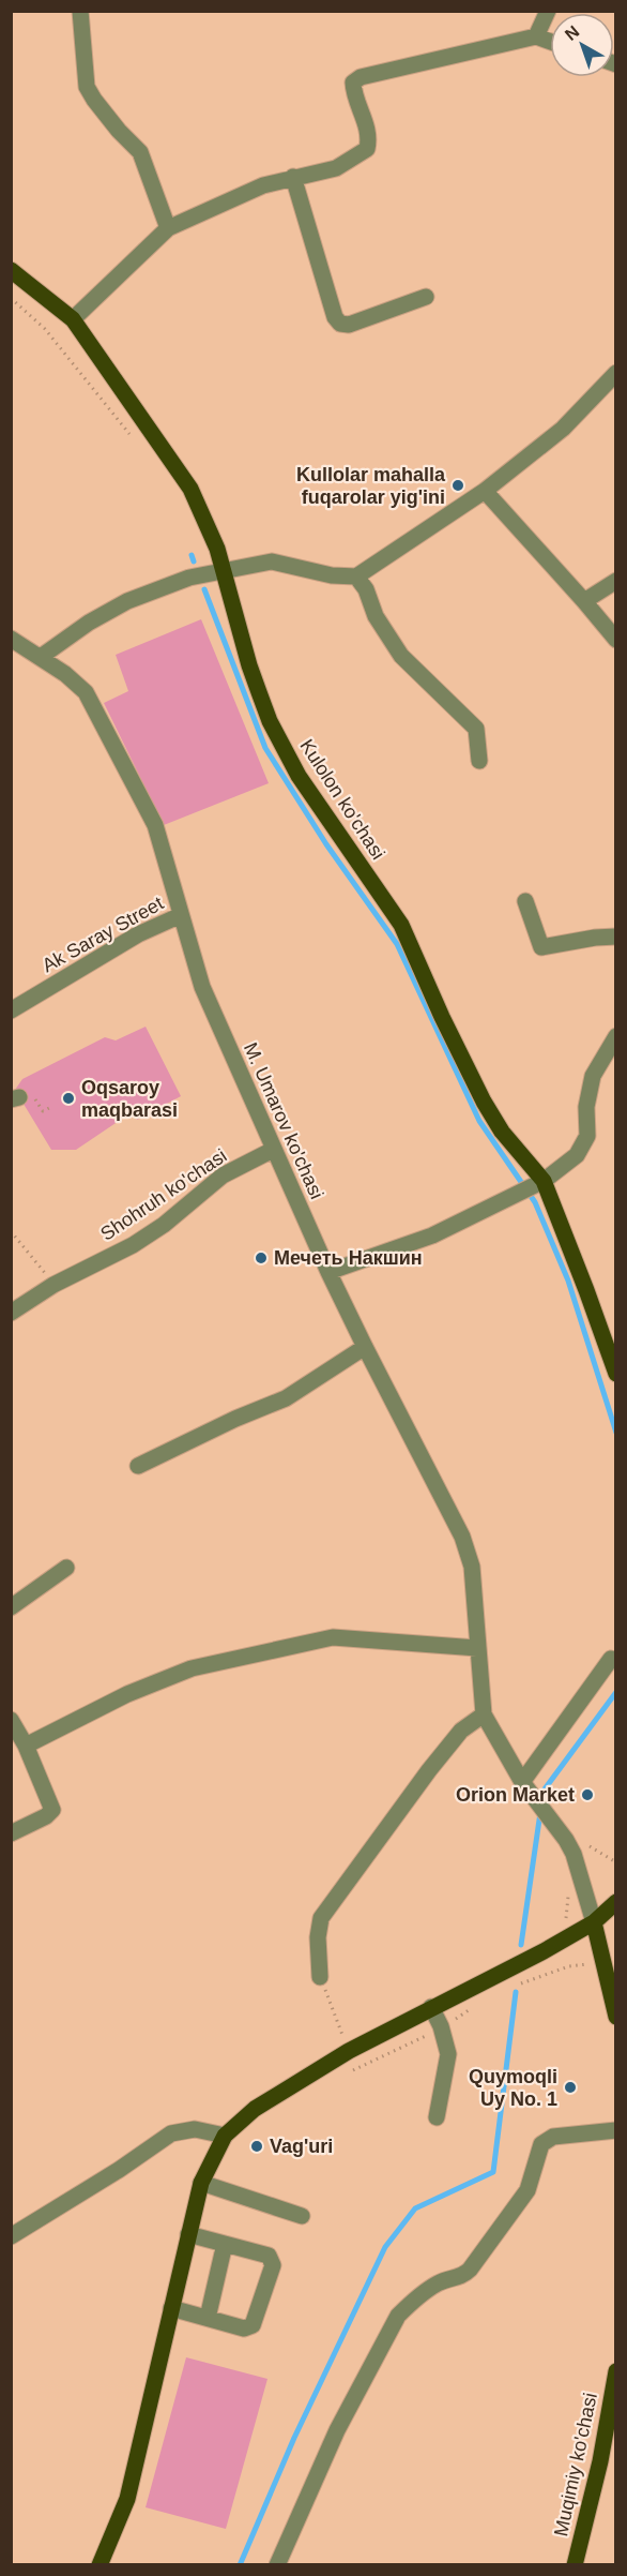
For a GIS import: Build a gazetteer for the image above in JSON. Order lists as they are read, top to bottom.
{
  "streets": {
    "main road": ["Kulolon ko'chasi", "Muqimiy ko'chasi"],
    "street": ["Ak Saray Street", "M. Umarov ko'chasi", "Shohruh ko'chasi"]
  },
  "crossings": [
    ["Ak Saray Street", "M. Umarov ko'chasi"],
    ["M. Umarov ko'chasi", "Shohruh ko'chasi"]
  ],
  "places": [
    "Kullolar mahalla fuqarolar yig'ini",
    "Oqsaroy maqbarasi",
    "Мечеть Накшин",
    "Orion Market",
    "Quymoqli Uy No. 1",
    "Vag'uri"
  ],
  "north": "top left"
}
